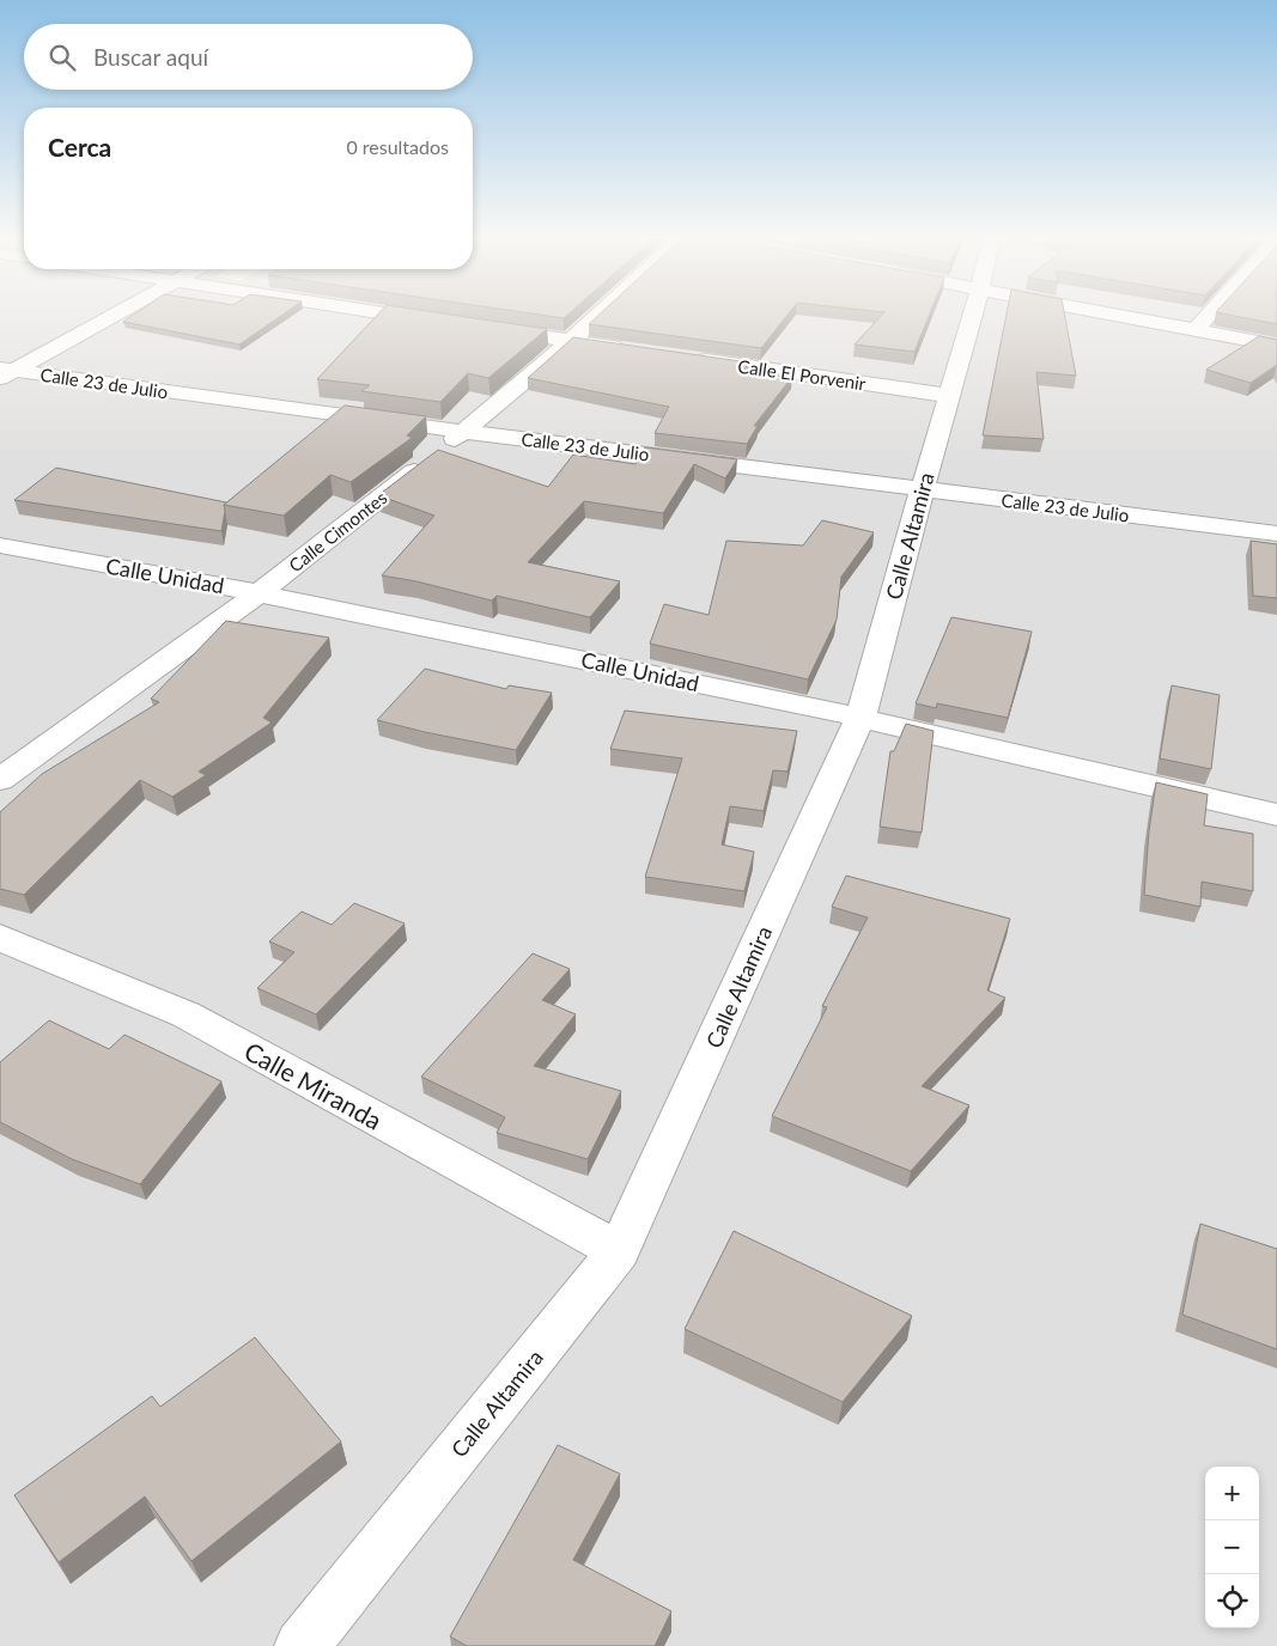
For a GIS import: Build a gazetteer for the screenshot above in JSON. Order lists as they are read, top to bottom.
{
  "streets": {
    "street": [
      "Calle El Porvenir",
      "Calle 23 de Julio",
      "Calle Cimontes",
      "Calle Altamira",
      "Calle Unidad",
      "Calle Miranda"
    ]
  },
  "crossings": [
    ["Calle El Porvenir", "Calle Altamira"],
    ["Calle 23 de Julio", "Calle Cimontes"],
    ["Calle 23 de Julio", "Calle Altamira"],
    ["Calle Cimontes", "Calle Unidad"],
    ["Calle Altamira", "Calle Unidad"],
    ["Calle Altamira", "Calle Miranda"]
  ],
  "page": {
    "search": "Buscar aquí",
    "heading": ["Cerca", "0 resultados"],
    "map_buttons": ["+", "−"]
  }
}
